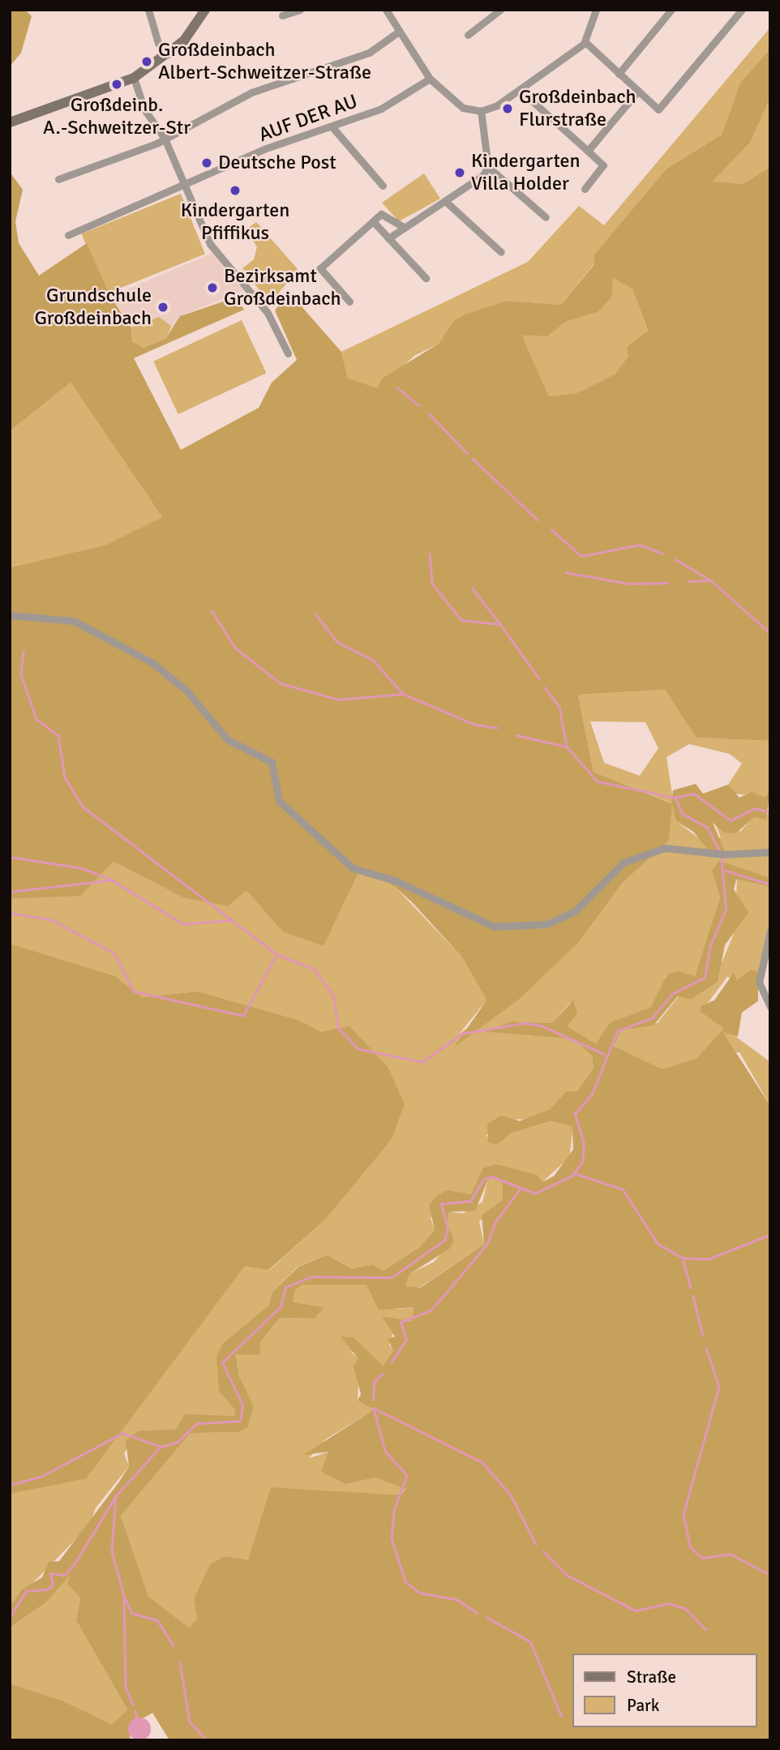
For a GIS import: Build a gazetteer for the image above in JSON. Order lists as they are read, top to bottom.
{
  "streets": {
    "street": ["AUF DER AU"]
  },
  "places": [
    "Großdeinbach Albert-Schweitzer-Straße",
    "Großdeinb. A.-Schweitzer-Str",
    "Großdeinbach Flurstraße",
    "Deutsche Post",
    "Kindergarten Villa Holder",
    "Kindergarten Pfiffikus",
    "Bezirksamt Großdeinbach",
    "Grundschule Großdeinbach"
  ],
  "legend": ["Straße", "Park"]
}
